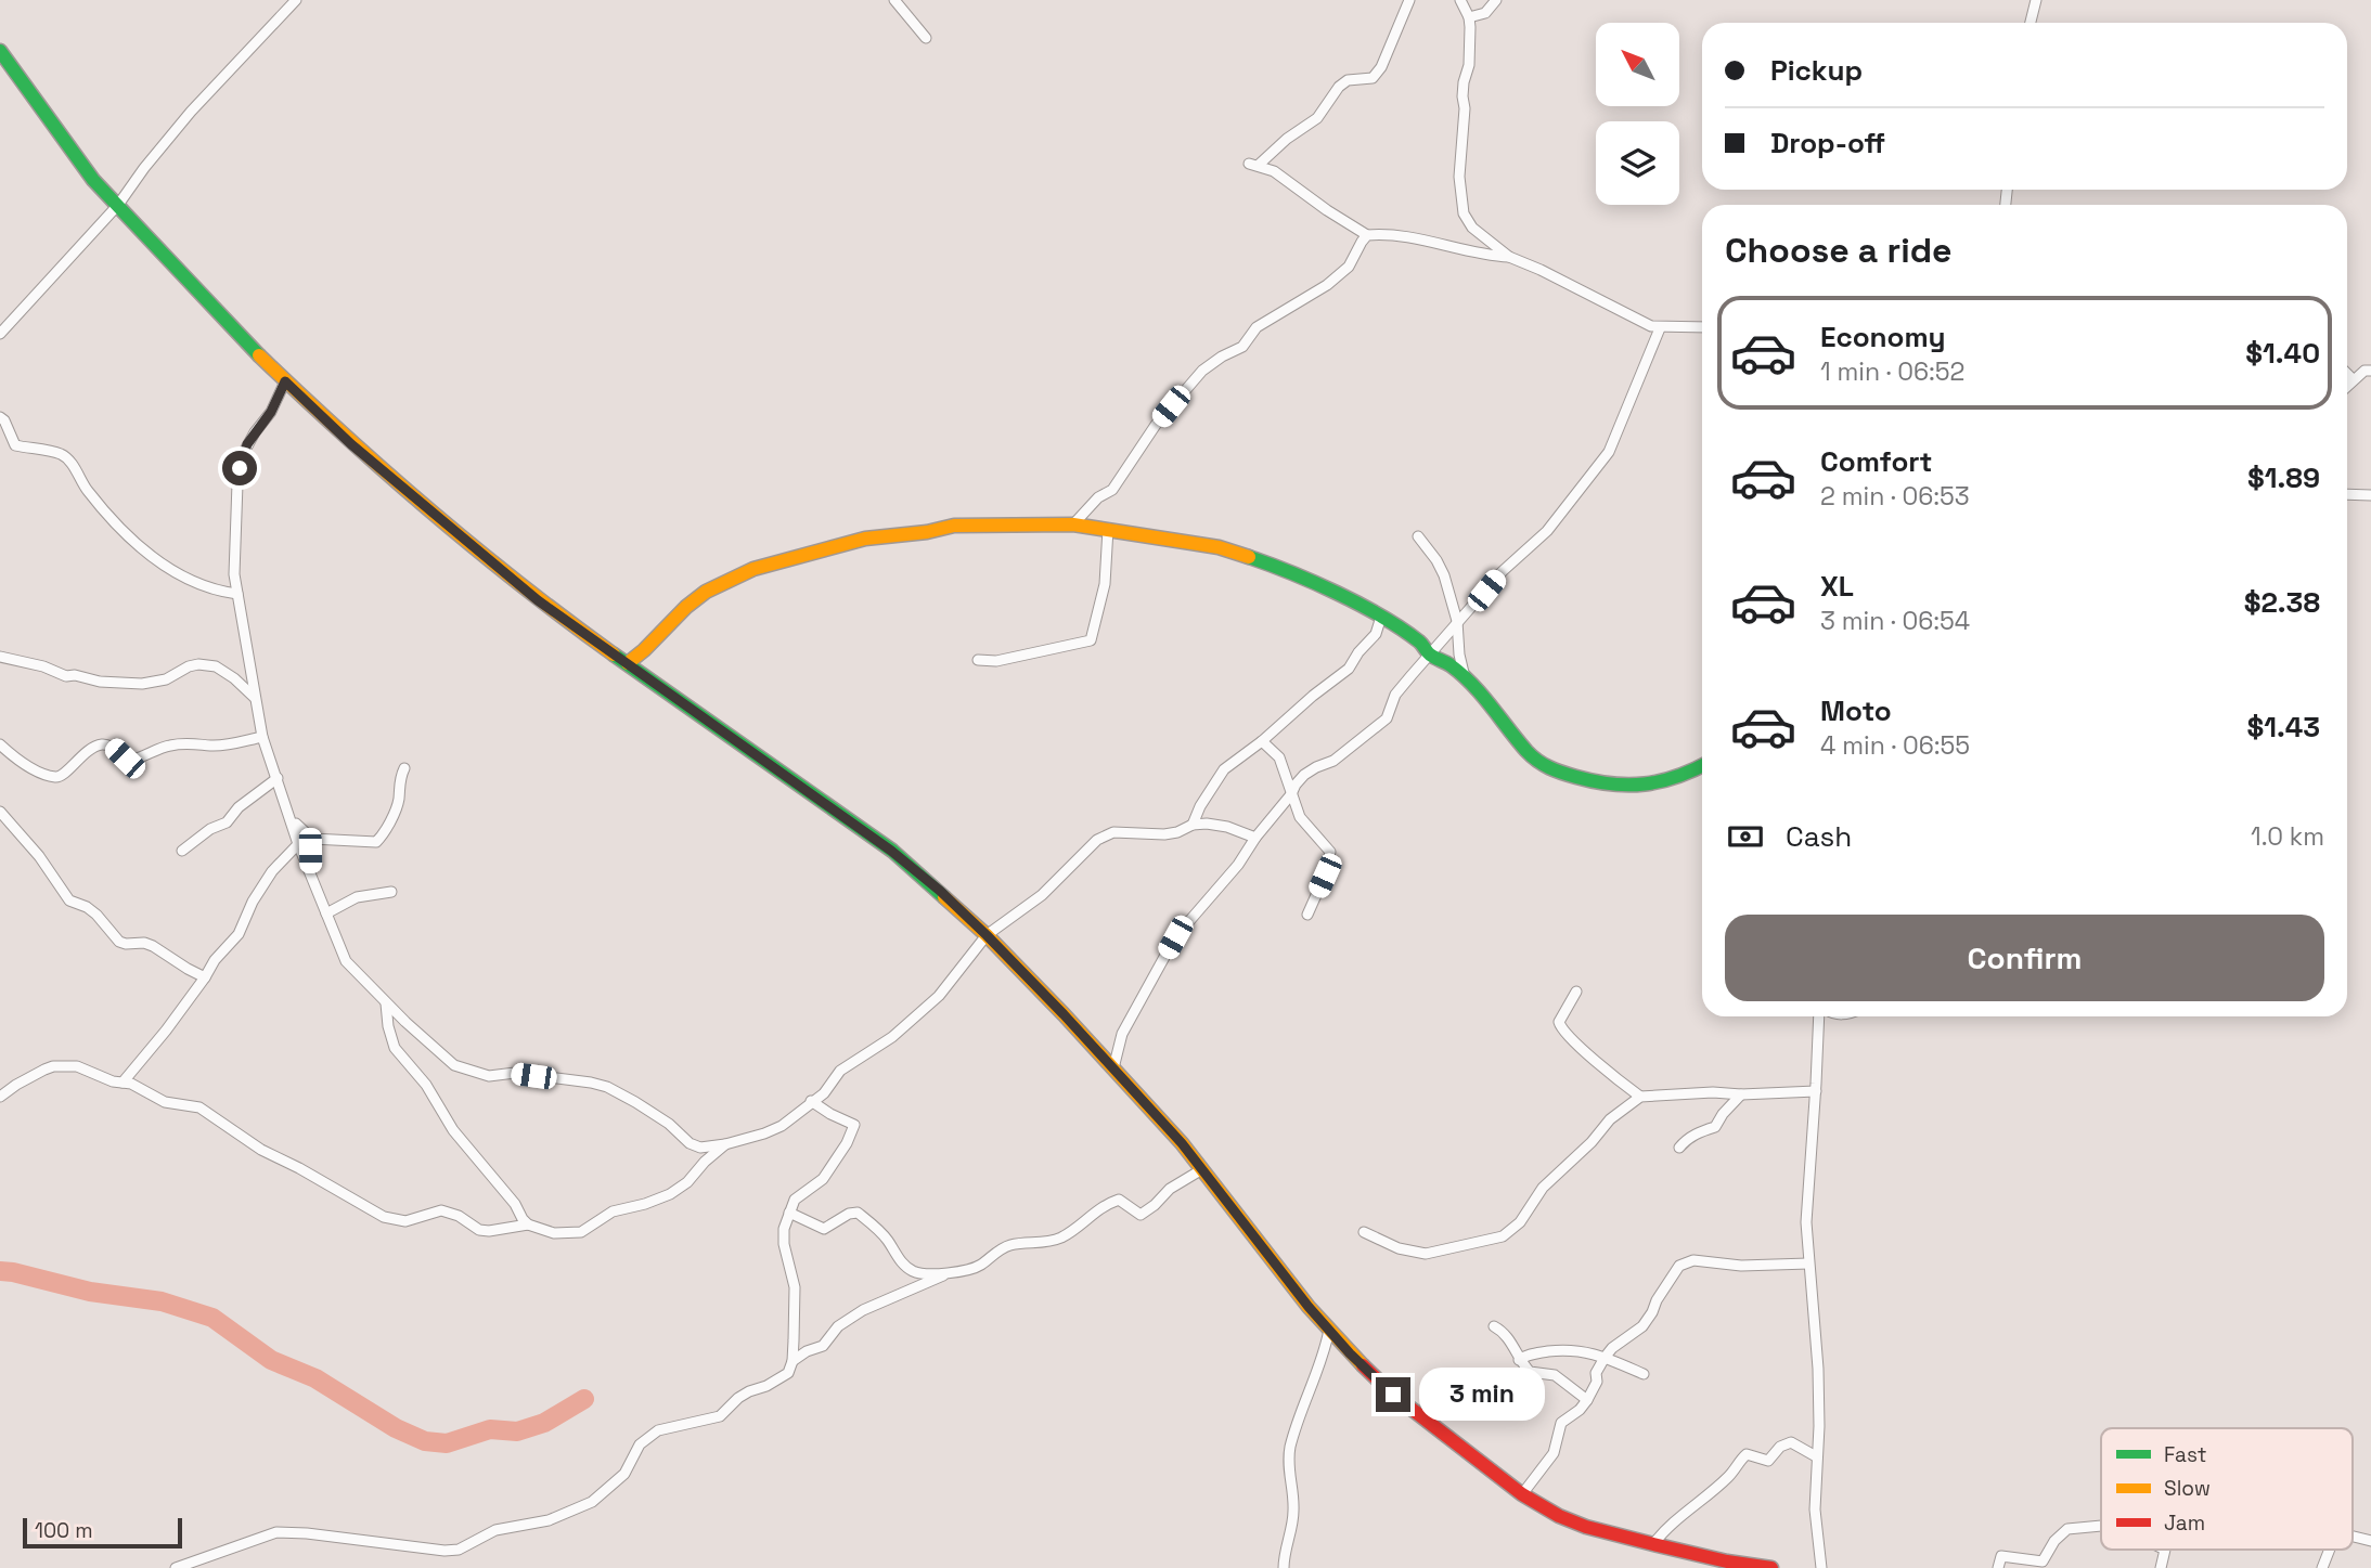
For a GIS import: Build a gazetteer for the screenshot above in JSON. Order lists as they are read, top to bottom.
{
  "legend": ["Fast", "Slow", "Jam"],
  "scale_bar": "100 m",
  "north": "top left",
  "page": {
    "banner": ["Pickup", "Drop-off"],
    "heading": "Choose a ride",
    "list": [
      {
        "name": "Economy",
        "note": "1 min · 06:52",
        "value": "$1.40"
      },
      {
        "name": "Comfort",
        "note": "2 min · 06:53",
        "value": "$1.89"
      },
      {
        "name": "XL",
        "note": "3 min · 06:54",
        "value": "$2.38"
      },
      {
        "name": "Moto",
        "note": "4 min · 06:55",
        "value": "$1.43"
      }
    ],
    "pay": ["Cash", "1.0 km"],
    "buttons": "Confirm",
    "bubble": "3 min",
    "scale": "100 m"
  }
}
